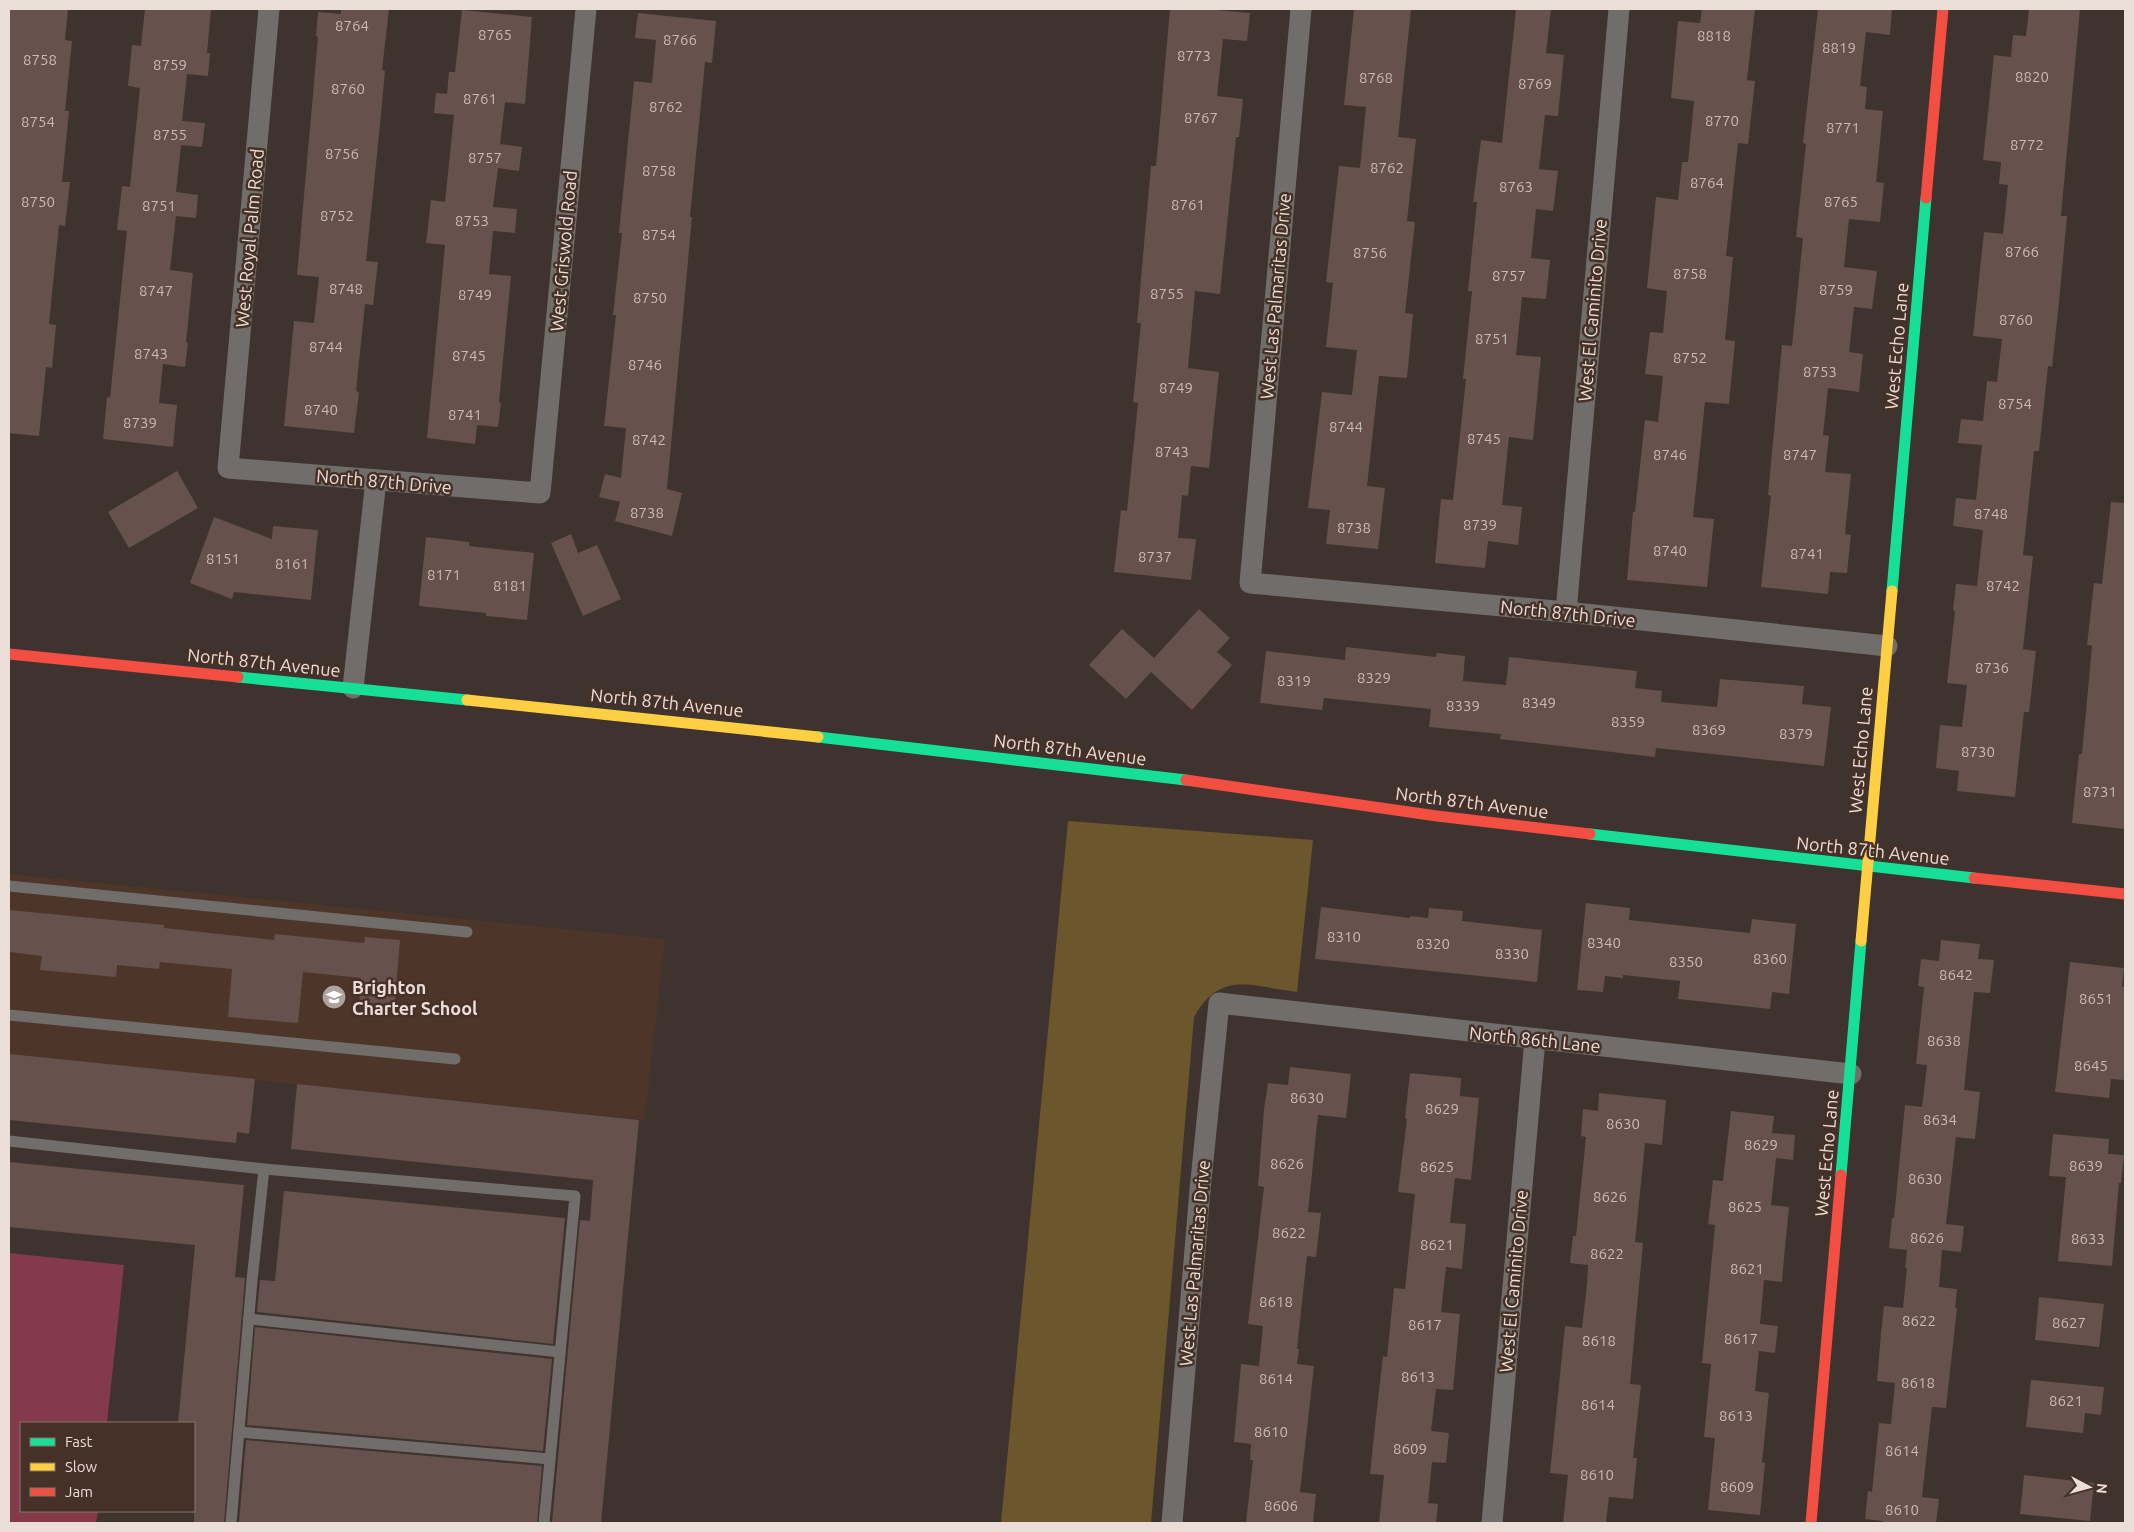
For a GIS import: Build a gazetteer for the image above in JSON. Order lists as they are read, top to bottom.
{
  "streets": {
    "street": [
      "West Royal Palm Road",
      "West Griswold Road",
      "West Las Palmaritas Drive",
      "West El Caminito Drive",
      "West Echo Lane",
      "North 87th Drive",
      "North 87th Avenue",
      "North 86th Lane"
    ]
  },
  "crossings": [
    ["West Royal Palm Road", "North 87th Drive"],
    ["West Griswold Road", "North 87th Drive"],
    ["West Las Palmaritas Drive", "North 87th Drive"],
    ["West Las Palmaritas Drive", "North 86th Lane"],
    ["West El Caminito Drive", "North 87th Drive"],
    ["West El Caminito Drive", "North 86th Lane"],
    ["West Echo Lane", "North 87th Drive"],
    ["West Echo Lane", "North 87th Avenue"],
    ["West Echo Lane", "North 86th Lane"]
  ],
  "places": {
    "school or university": ["Brighton Charter School"]
  },
  "house_numbers": [
    "8764",
    "8765",
    "8818",
    "8766",
    "8819",
    "8773",
    "8758",
    "8759",
    "8820",
    "8768",
    "8769",
    "8760",
    "8761",
    "8762",
    "8767",
    "8770",
    "8754",
    "8771",
    "8755",
    "8772",
    "8756",
    "8757",
    "8762",
    "8758",
    "8764",
    "8763",
    "8750",
    "8765",
    "8761",
    "8751",
    "8752",
    "8753",
    "8754",
    "8766",
    "8756",
    "8758",
    "8757",
    "8748",
    "8759",
    "8747",
    "8755",
    "8749",
    "8750",
    "8760",
    "8751",
    "8744",
    "8743",
    "8745",
    "8752",
    "8746",
    "8753",
    "8749",
    "8754",
    "8740",
    "8741",
    "8739",
    "8744",
    "8745",
    "8742",
    "8743",
    "8746",
    "8747",
    "8738",
    "8748",
    "8739",
    "8738",
    "8740",
    "8741",
    "8737",
    "8151",
    "8161",
    "8171",
    "8181",
    "8742",
    "8736",
    "8329",
    "8319",
    "8349",
    "8339",
    "8359",
    "8369",
    "8379",
    "8730",
    "8731",
    "8310",
    "8340",
    "8320",
    "8330",
    "8360",
    "8350",
    "8642",
    "8651",
    "8638",
    "8645",
    "8630",
    "8629",
    "8634",
    "8630",
    "8629",
    "8626",
    "8639",
    "8625",
    "8630",
    "8626",
    "8625",
    "8622",
    "8626",
    "8633",
    "8621",
    "8622",
    "8621",
    "8618",
    "8622",
    "8627",
    "8617",
    "8617",
    "8618",
    "8613",
    "8614",
    "8618",
    "8621",
    "8614",
    "8613",
    "8610",
    "8609",
    "8614",
    "8610",
    "8609",
    "8606",
    "8610"
  ],
  "legend": ["Fast", "Slow", "Jam"],
  "north": "right"
}
